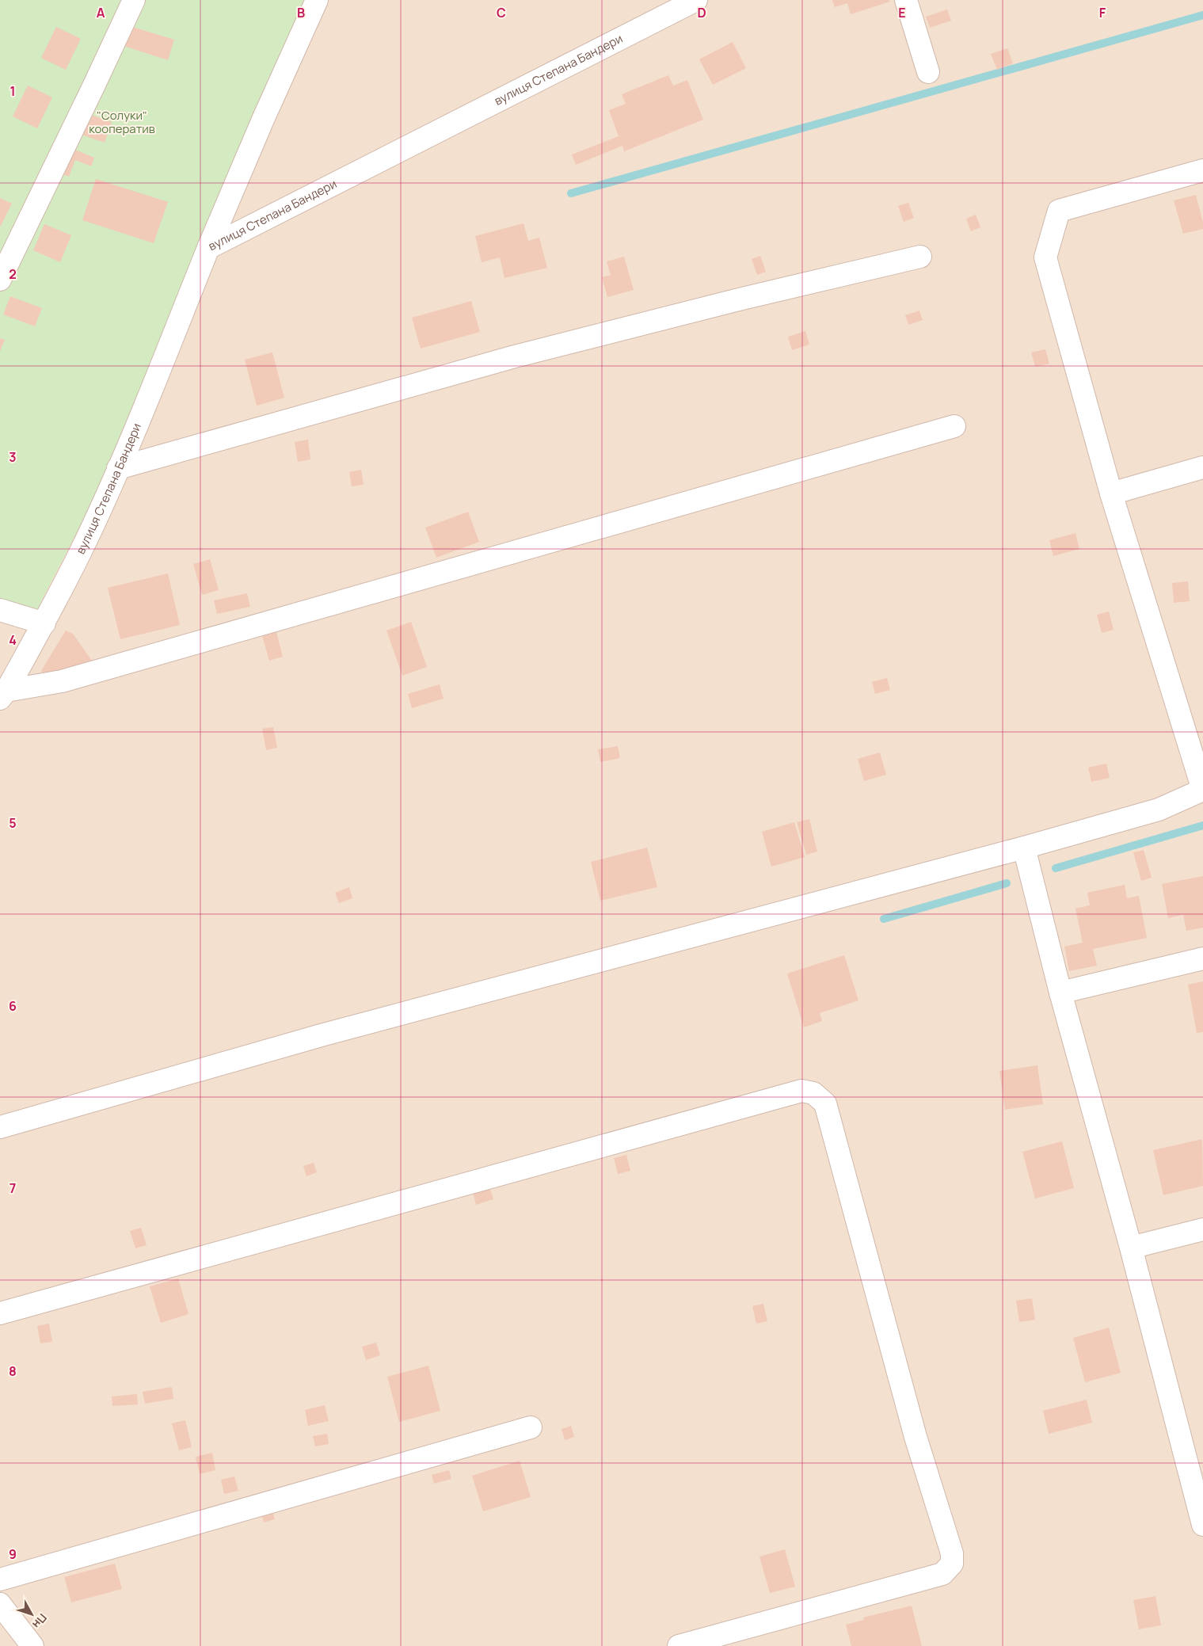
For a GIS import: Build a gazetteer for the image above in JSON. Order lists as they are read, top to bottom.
{
  "streets": {
    "street": ["вулиця Степана Бандери"]
  },
  "parks": ["\"Солуки\" кооператив"],
  "north": "bottom right",
  "grid": {
    "columns": [
      "A",
      "B",
      "C",
      "D",
      "E",
      "F"
    ],
    "rows": [
      "1",
      "2",
      "3",
      "4",
      "5",
      "6",
      "7",
      "8",
      "9"
    ]
  }
}
